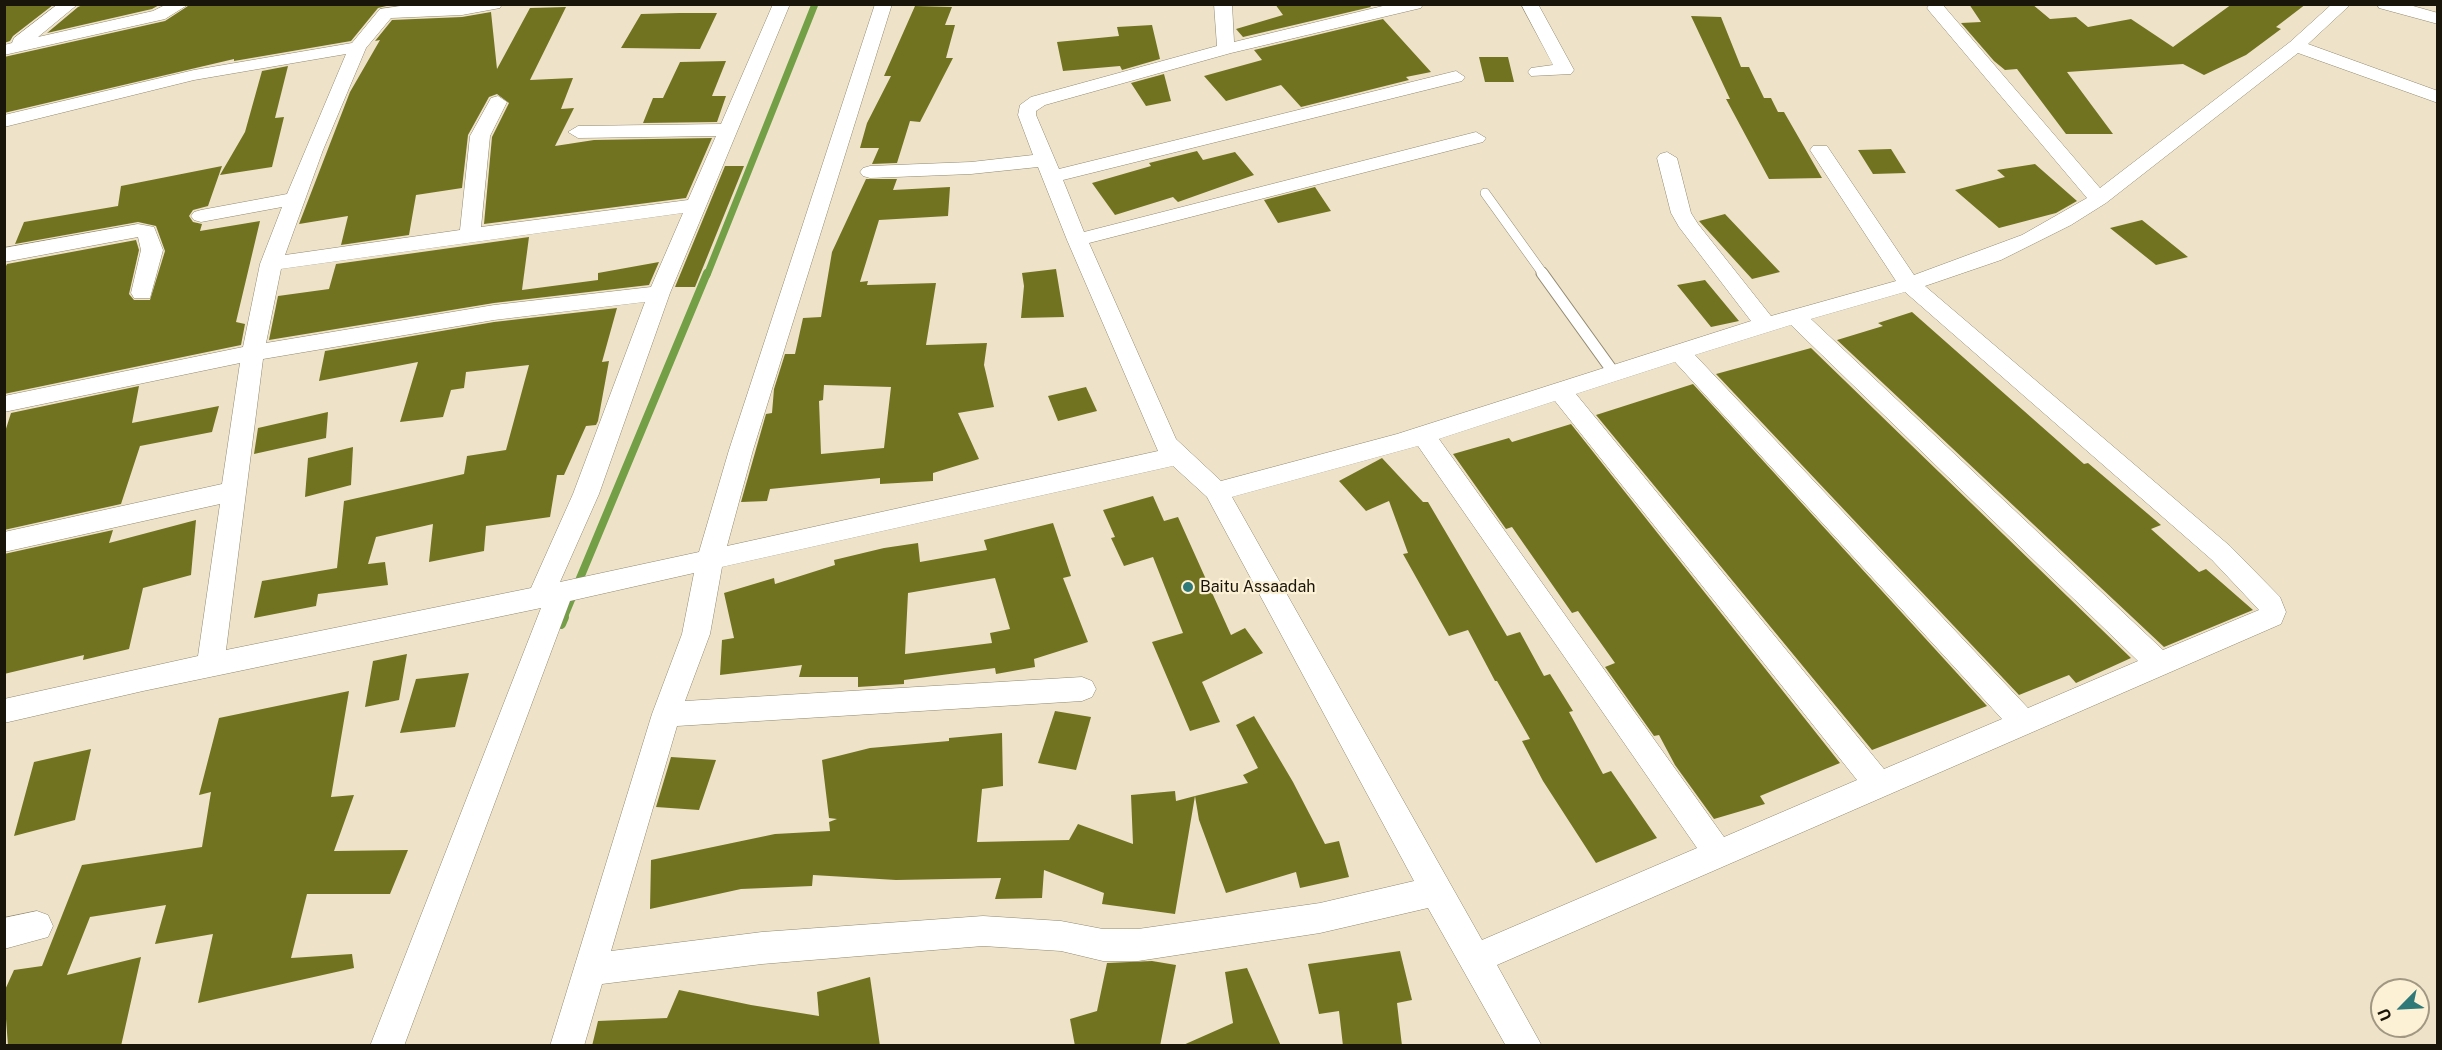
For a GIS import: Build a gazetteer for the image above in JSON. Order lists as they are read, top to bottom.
{
  "places": ["Baitu Assaadah"],
  "north": "bottom left"
}
